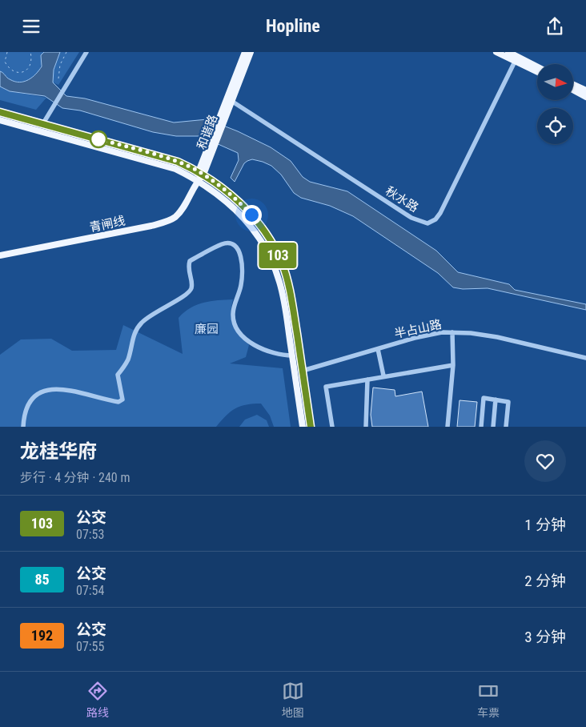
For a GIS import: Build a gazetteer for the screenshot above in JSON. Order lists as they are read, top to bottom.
{
  "streets": {
    "main road": ["和谐路", "青闸线"],
    "street": ["秋水路", "半占山路"]
  },
  "crossings": [
    ["和谐路", "秋水路"],
    ["和谐路", "青闸线"]
  ],
  "parks": ["廉园"],
  "lines": ["bus line 103"],
  "north": "right",
  "page": {
    "header": "Hopline",
    "on_map": "103",
    "heading": ["龙桂华府", "步行 · 4 分钟 · 240 m"],
    "list": [
      {
        "mark": "103",
        "name": "公交",
        "note": "07:53",
        "value": "1 分钟"
      },
      {
        "mark": "85",
        "name": "公交",
        "note": "07:54",
        "value": "2 分钟"
      },
      {
        "mark": "192",
        "name": "公交",
        "note": "07:55",
        "value": "3 分钟"
      }
    ],
    "tabs": ["路线", "地图", "车票"]
  }
}
